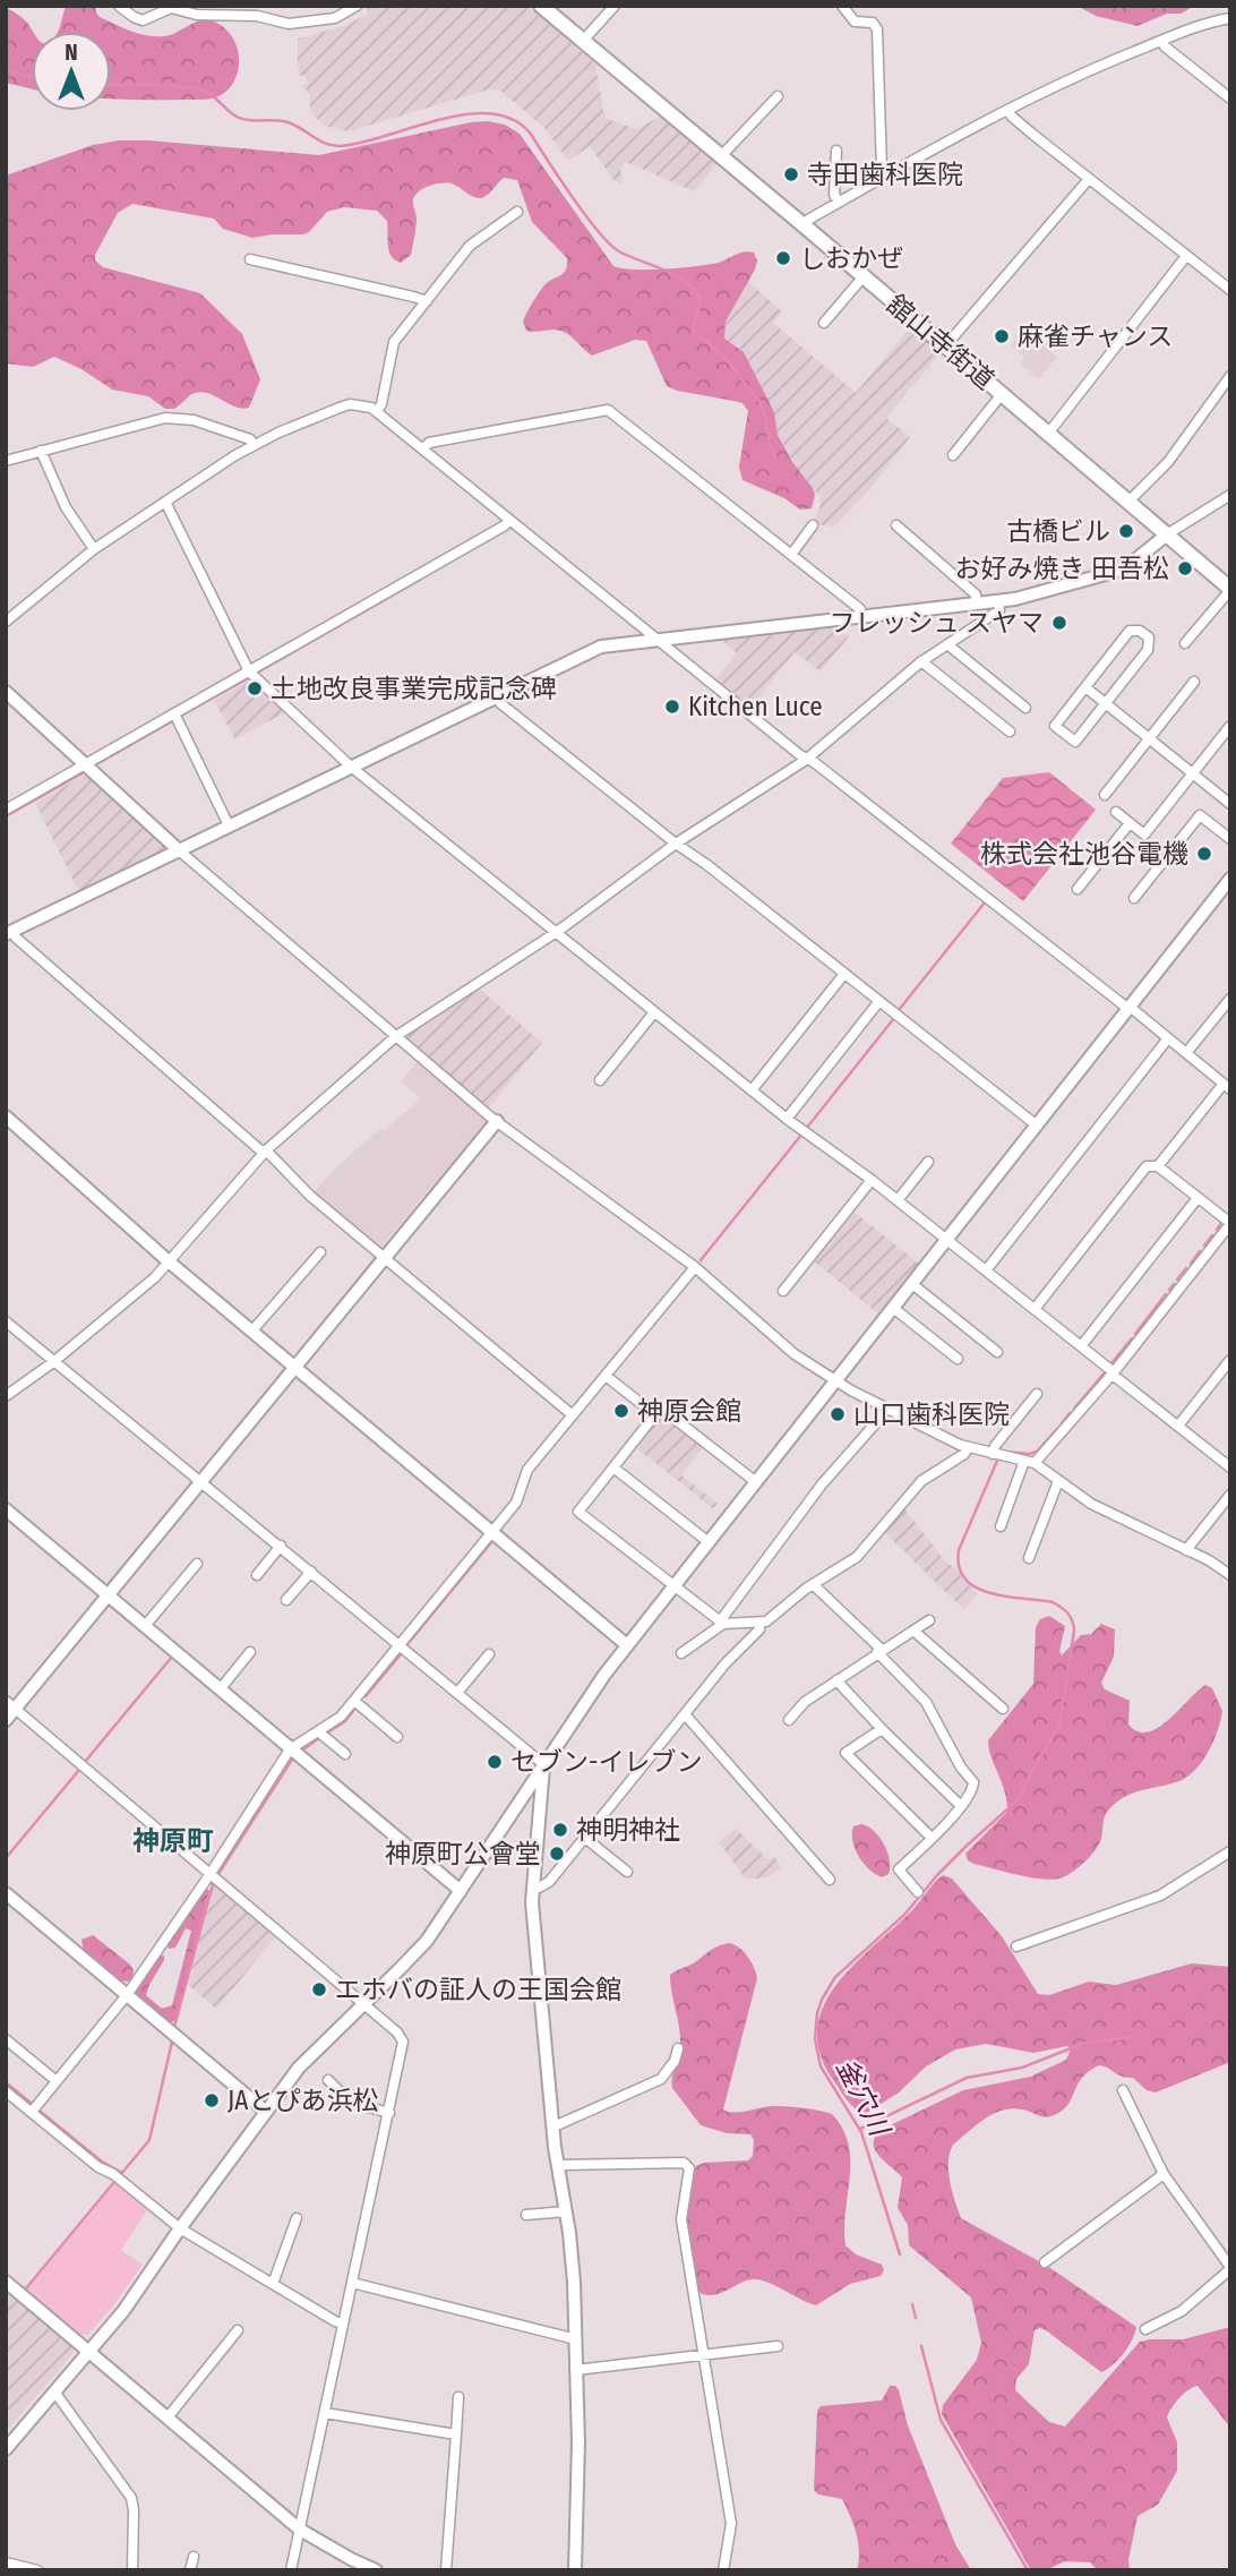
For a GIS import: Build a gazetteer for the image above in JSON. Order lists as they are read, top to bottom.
{
  "streets": {
    "main road": ["舘山寺街道"]
  },
  "districts": ["神原町"],
  "water": ["釜穴川"],
  "places": [
    "寺田歯科医院",
    "しおかぜ",
    "麻雀チャンス",
    "古橋ビル",
    "お好み焼き 田吾松",
    "フレッシュ スヤマ",
    "土地改良事業完成記念碑",
    "Kitchen Luce",
    "株式会社池谷電機",
    "神原会館",
    "山口歯科医院",
    "セブン-イレブン",
    "神明神社",
    "神原町公會堂",
    "エホバの証人の王国会館",
    "JAとぴあ浜松"
  ],
  "north": "top"
}
